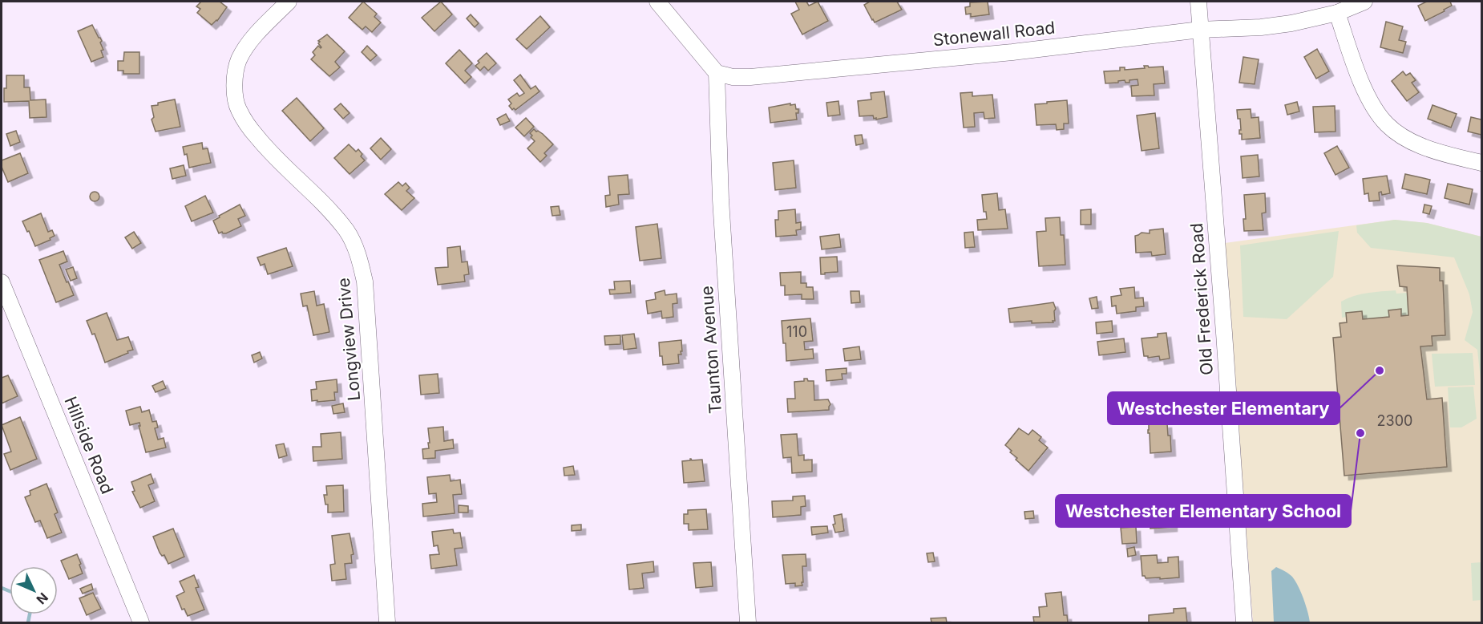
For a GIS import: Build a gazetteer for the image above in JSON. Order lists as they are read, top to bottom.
{
  "streets": {
    "street": [
      "Stonewall Road",
      "Old Frederick Road",
      "Longview Drive",
      "Taunton Avenue",
      "Hillside Road"
    ]
  },
  "crossings": [
    ["Stonewall Road", "Old Frederick Road"],
    ["Stonewall Road", "Taunton Avenue"]
  ],
  "places": ["Westchester Elementary", "Westchester Elementary School"],
  "house_numbers": ["110", "2300"],
  "north": "bottom right"
}
